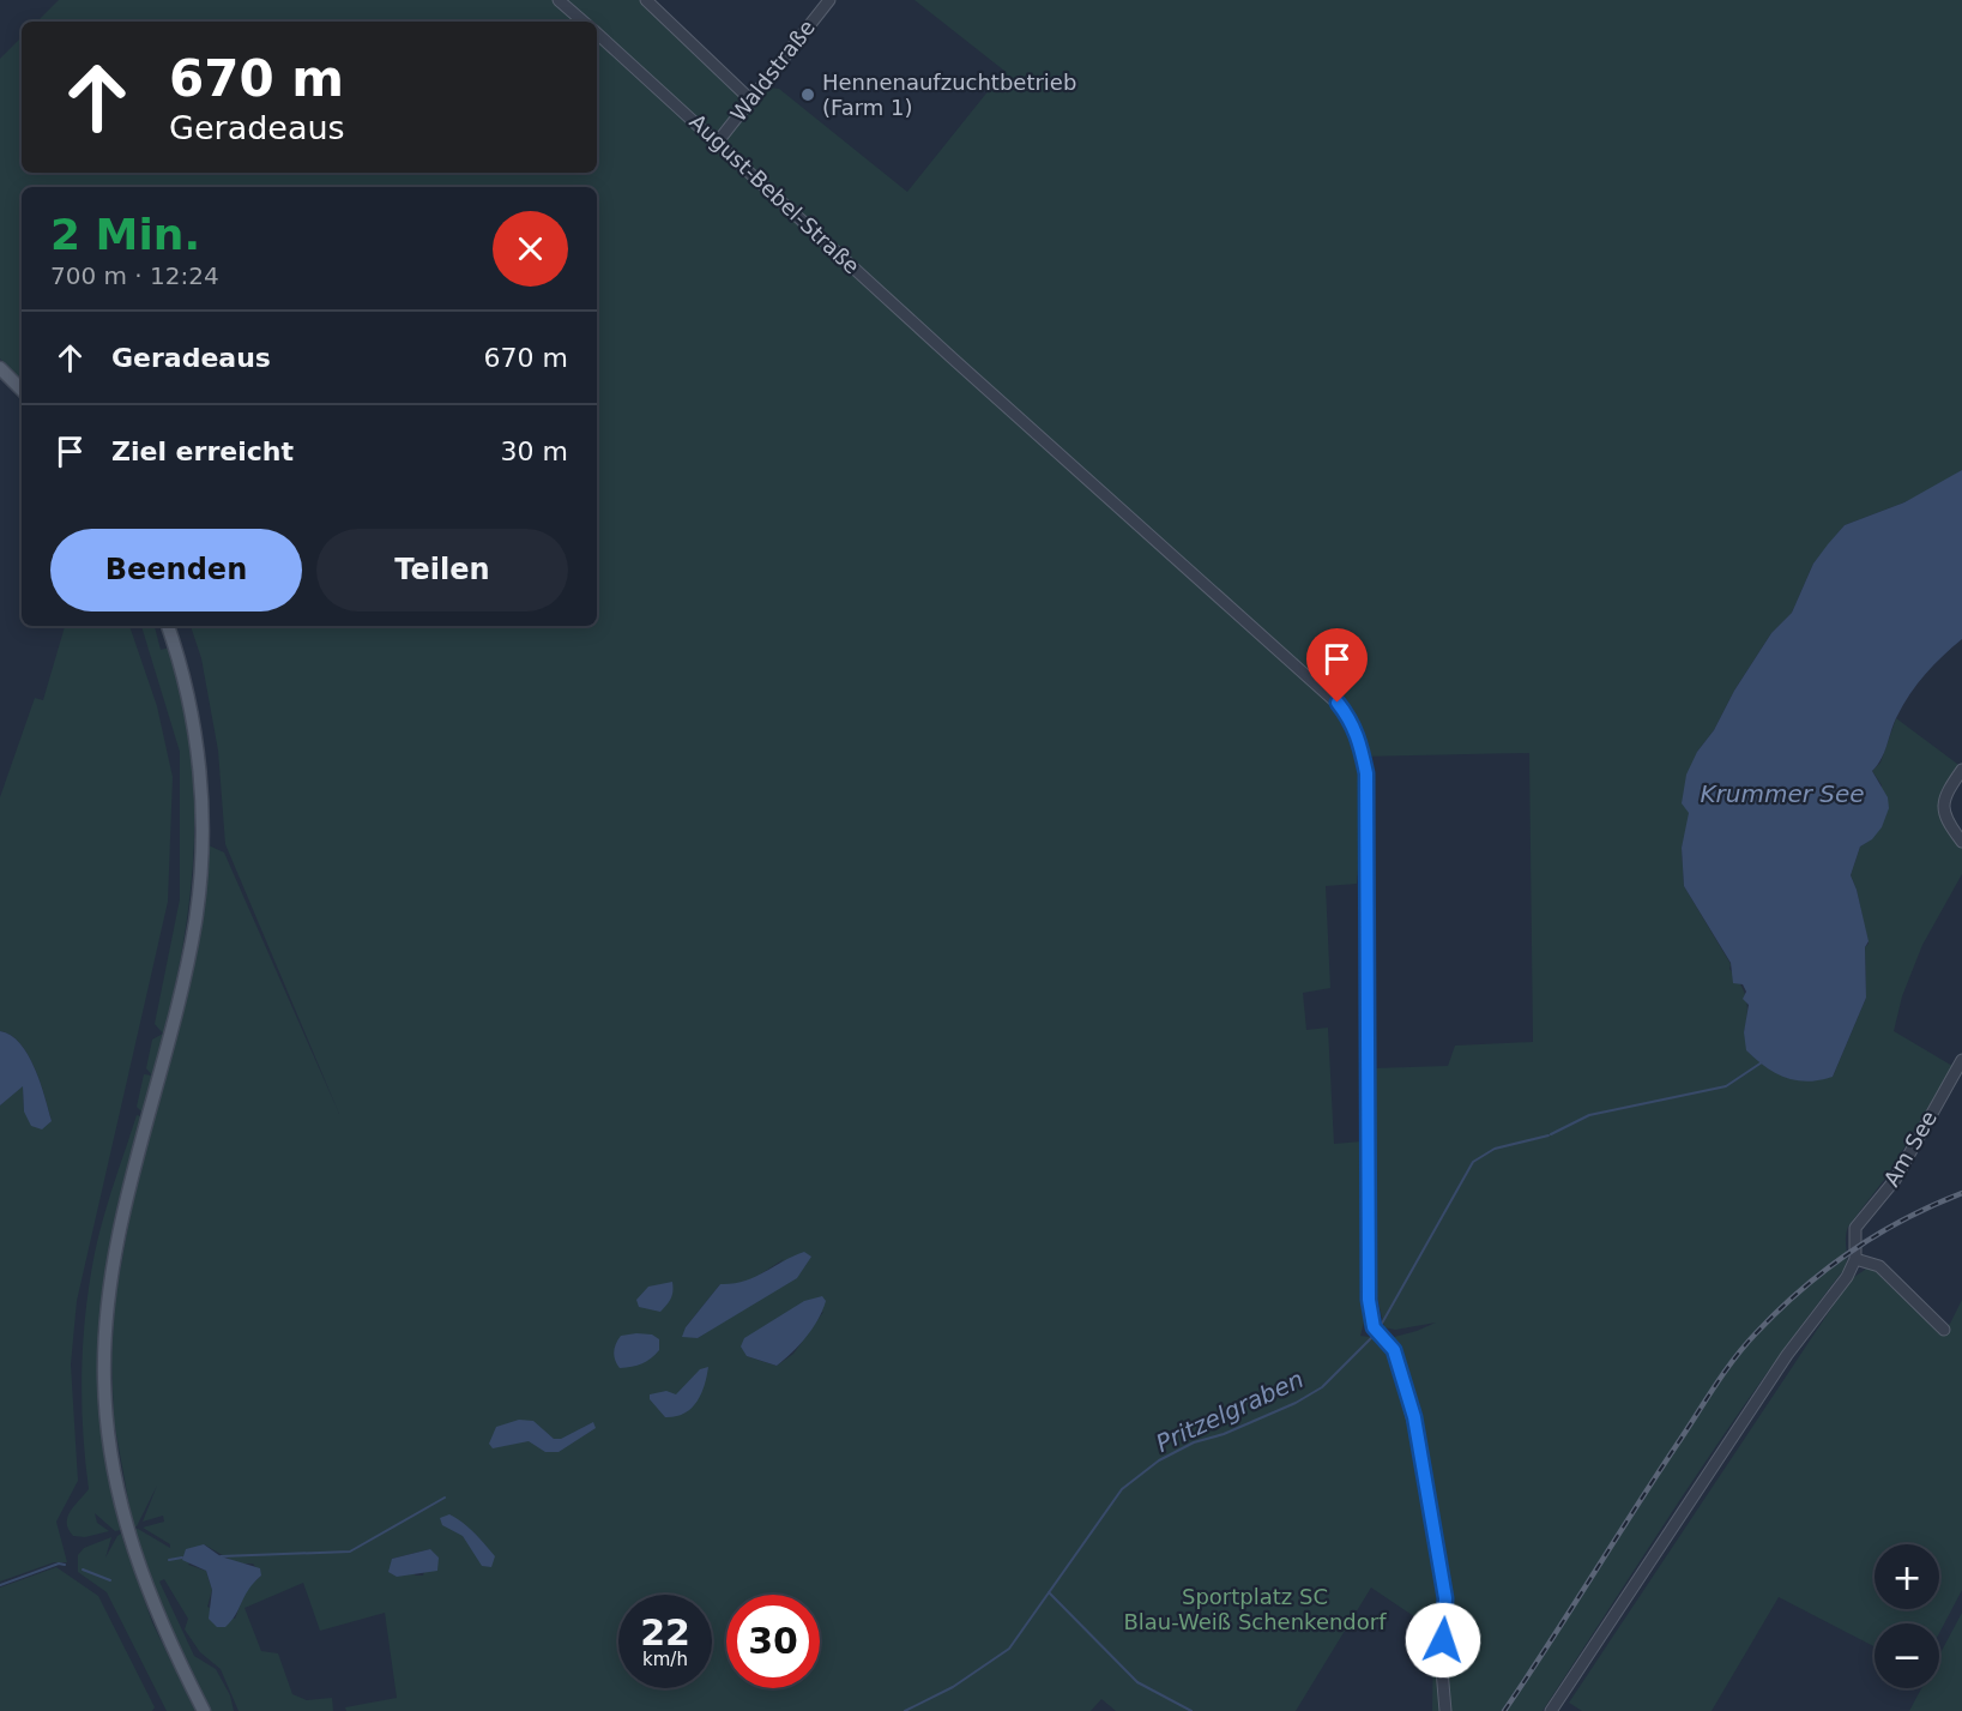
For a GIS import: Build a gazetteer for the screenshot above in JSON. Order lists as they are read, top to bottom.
{
  "streets": {
    "street": ["Waldstraße", "August-Bebel-Straße", "Am See"]
  },
  "crossings": [
    ["Waldstraße", "August-Bebel-Straße"]
  ],
  "water": ["Krummer See", "Pritzelgraben"],
  "parks": ["Sportplatz SC Blau-Weiß Schenkendorf"],
  "places": ["Hennenaufzuchtbetrieb (Farm 1)"],
  "page": {
    "turn": ["670 m", "Geradeaus"],
    "heading": ["2 Min.", "700 m · 12:24"],
    "list": [
      {
        "name": "Geradeaus",
        "value": "670 m"
      },
      {
        "name": "Ziel erreicht",
        "value": "30 m"
      }
    ],
    "buttons": ["Beenden", "Teilen"],
    "map_buttons": ["+", "−"],
    "speed": "22 km/h",
    "limit": "30"
  }
}
